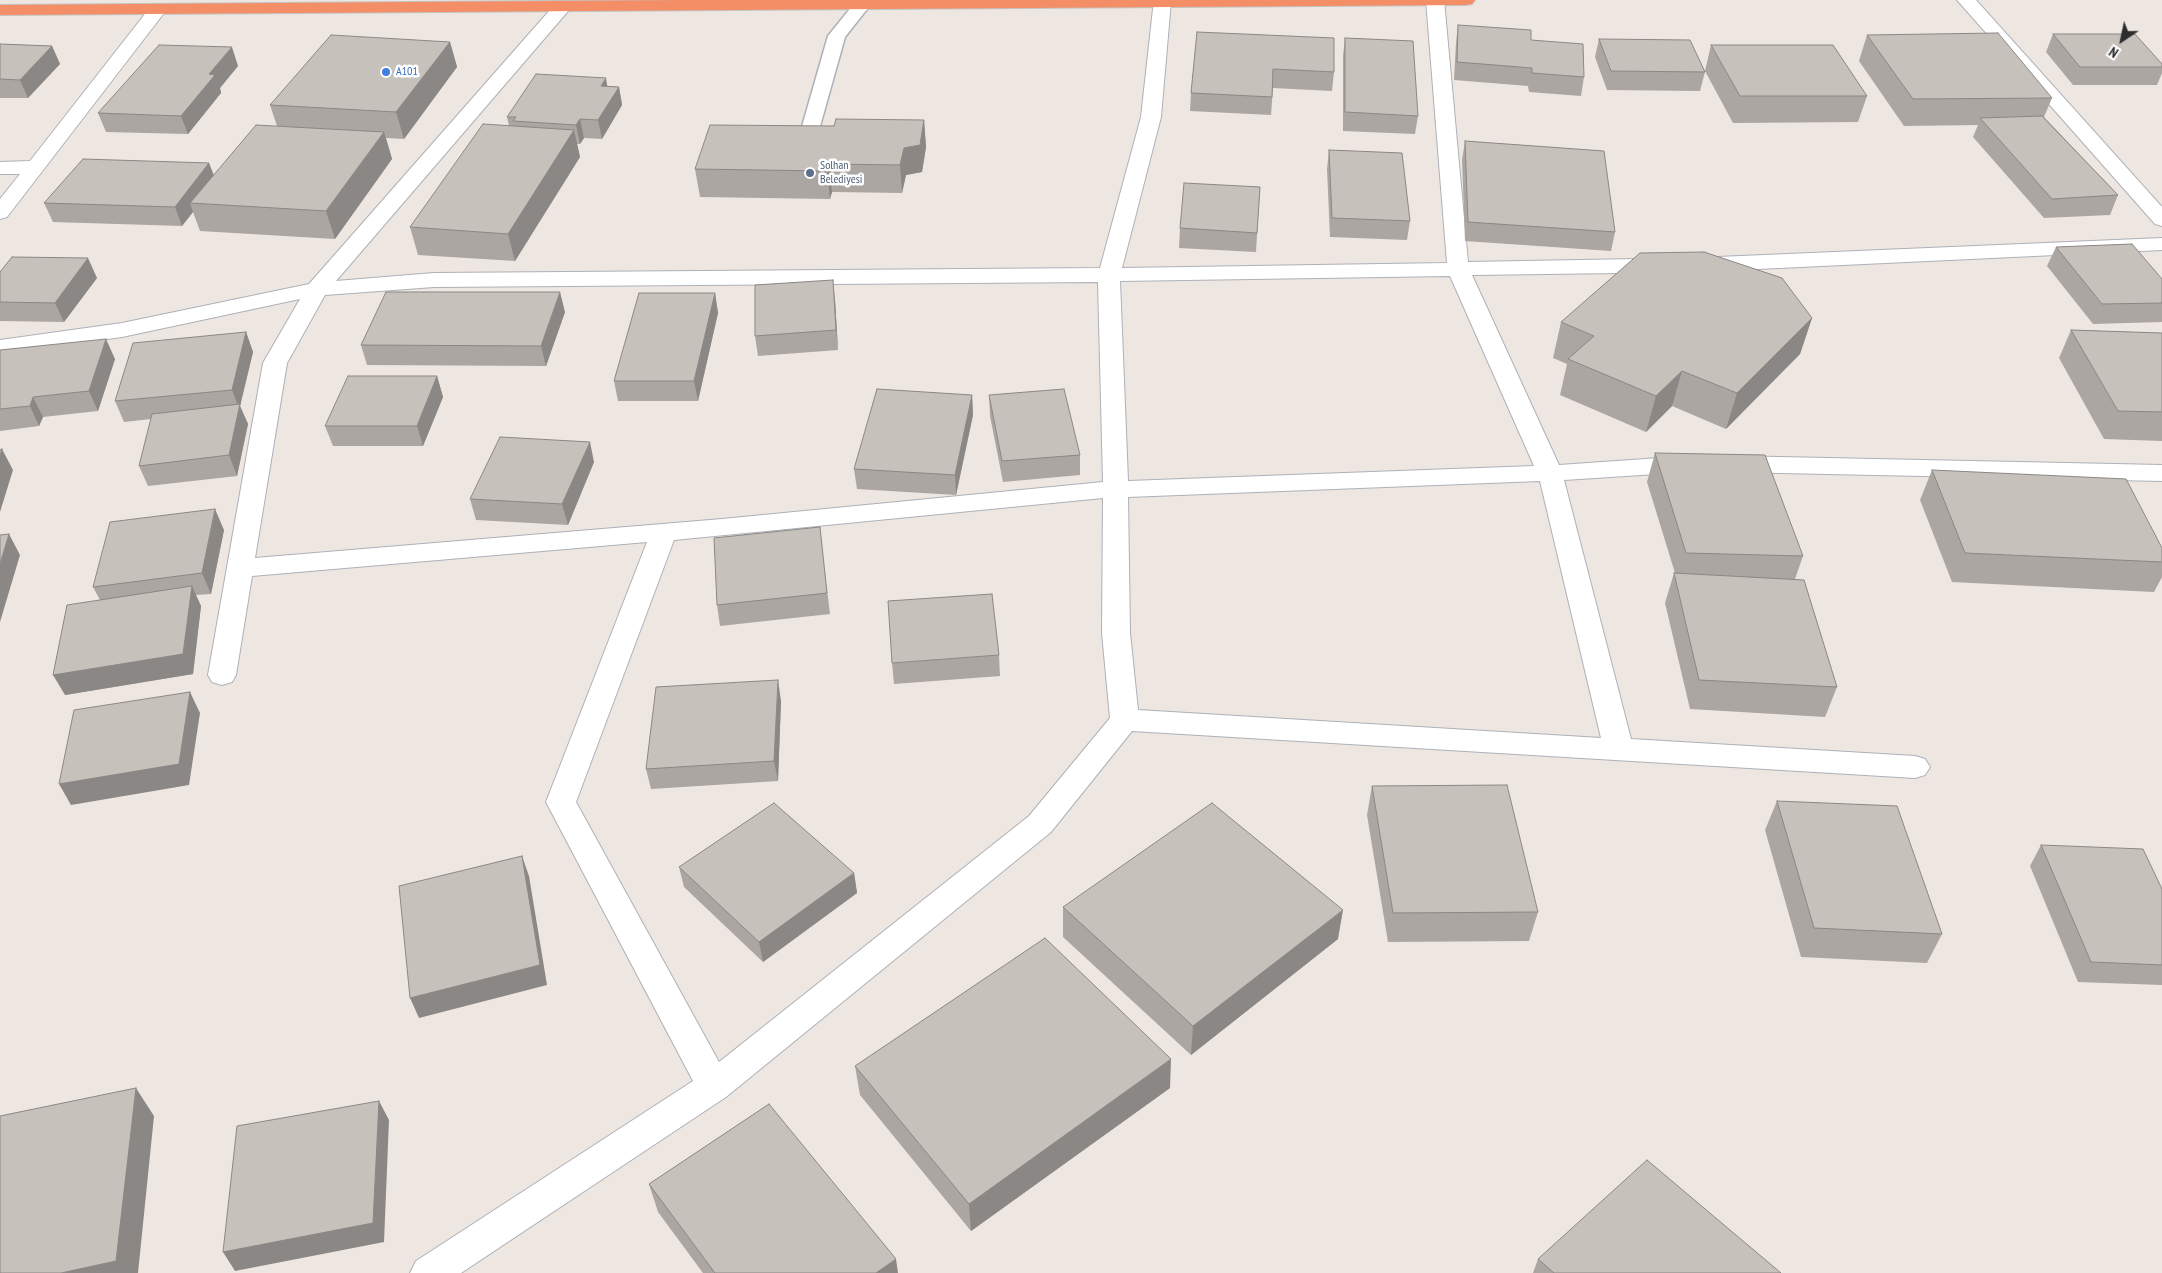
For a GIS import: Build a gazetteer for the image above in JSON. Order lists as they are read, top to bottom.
{
  "places": ["A101", "Solhan Belediyesi"],
  "north": "bottom left"
}
